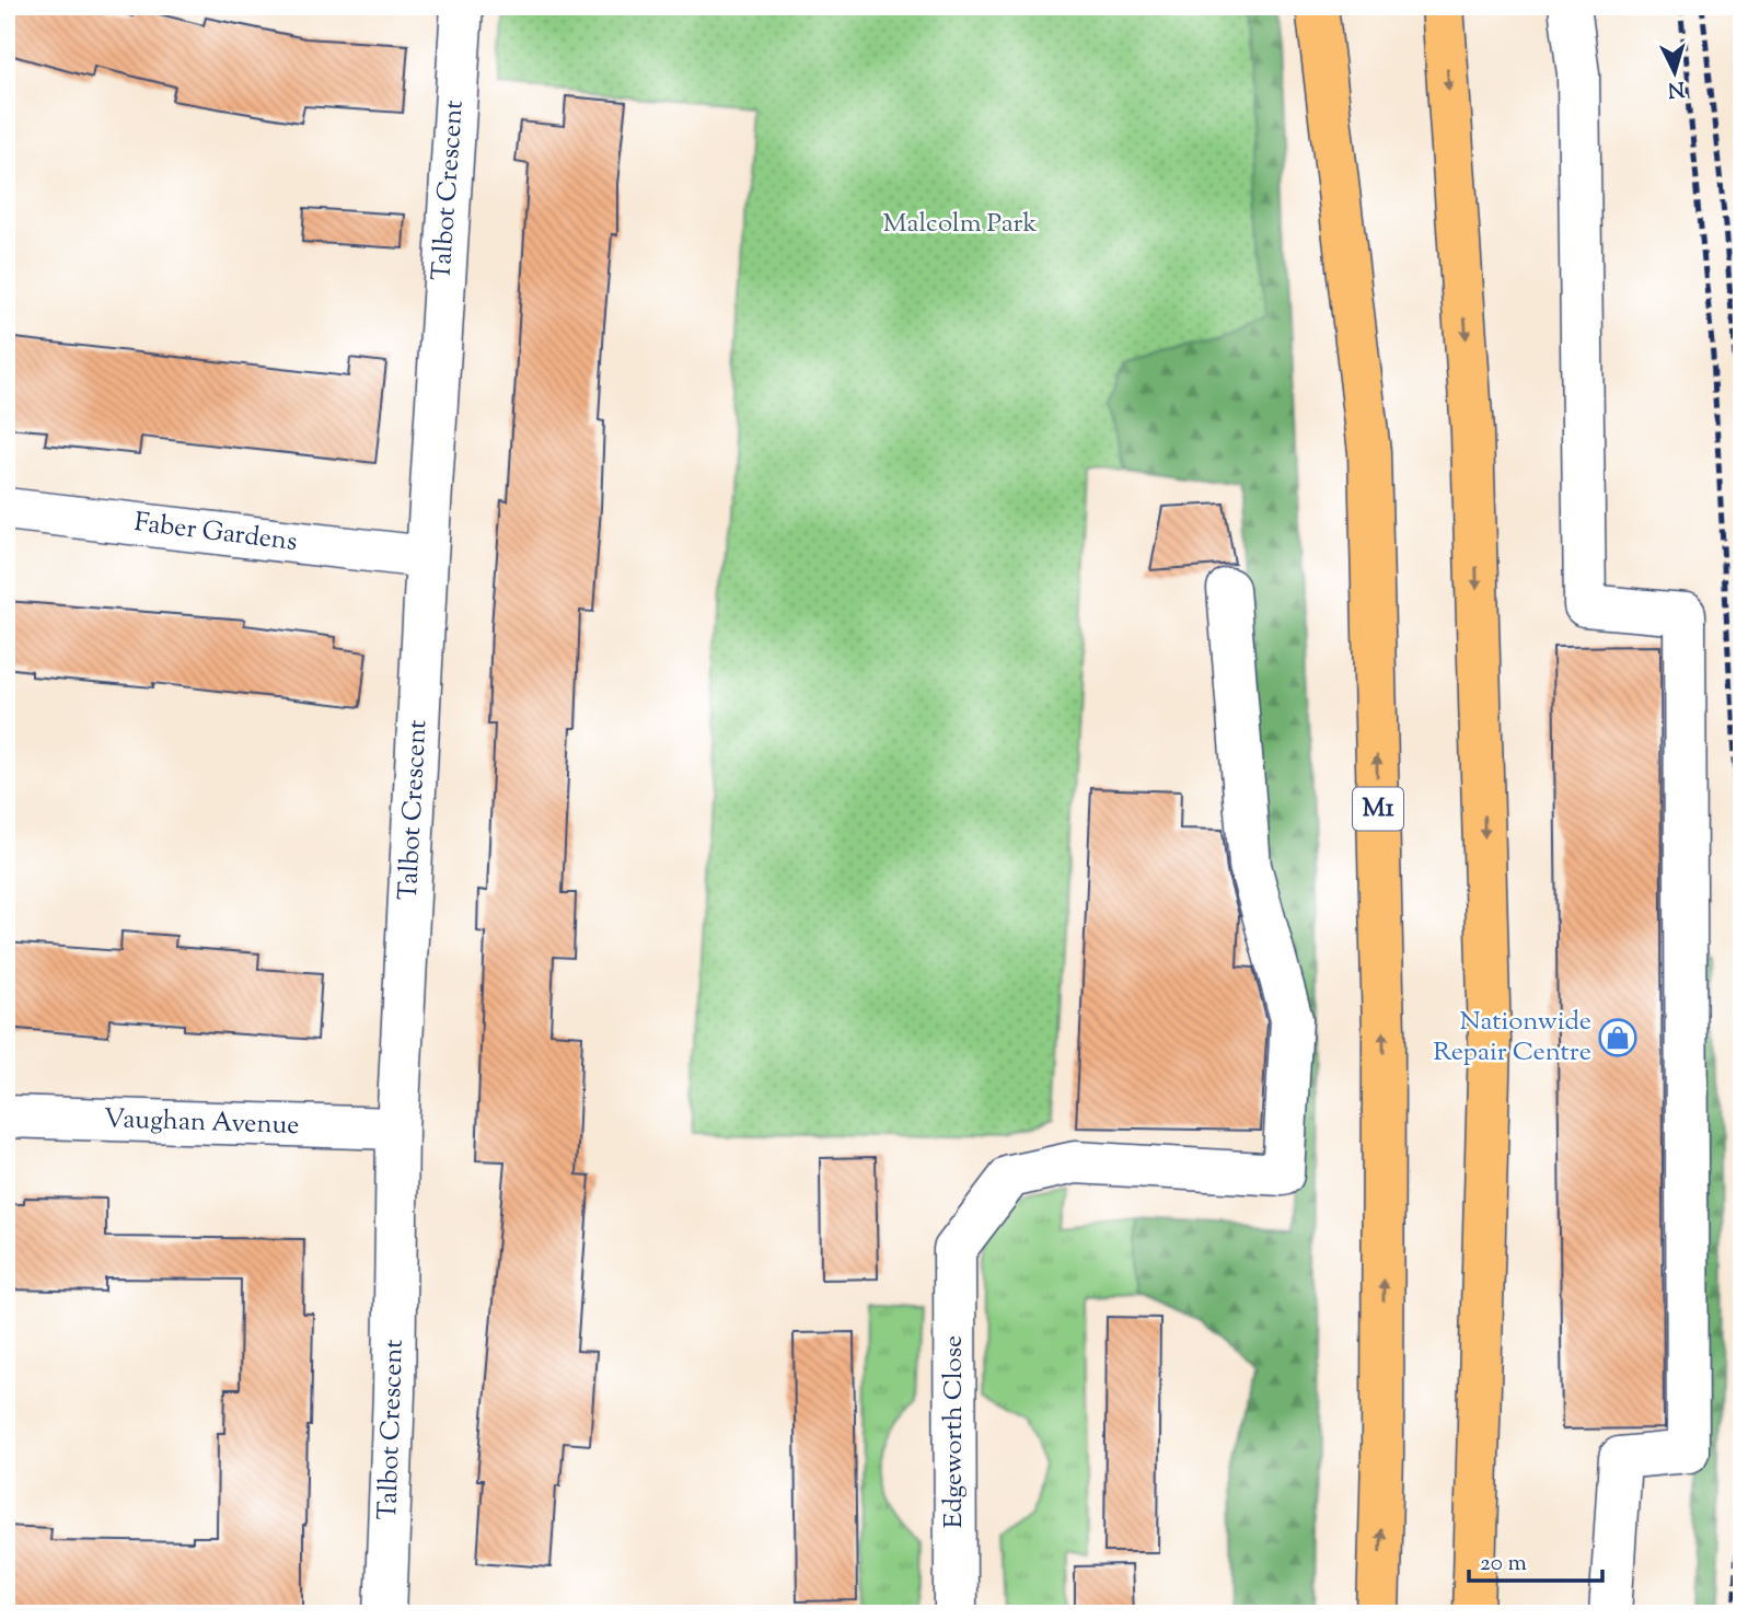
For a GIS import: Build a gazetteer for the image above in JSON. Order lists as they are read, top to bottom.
{
  "streets": {
    "highway": ["M1"],
    "street": [
      "Talbot Crescent",
      "Faber Gardens",
      "Vaughan Avenue",
      "Edgeworth Close"
    ]
  },
  "crossings": [
    ["Talbot Crescent", "Faber Gardens"],
    ["Talbot Crescent", "Vaughan Avenue"]
  ],
  "parks": ["Malcolm Park"],
  "places": {
    "shop": ["Nationwide Repair Centre"]
  },
  "scale_bar": "20 m",
  "north": "bottom"
}
